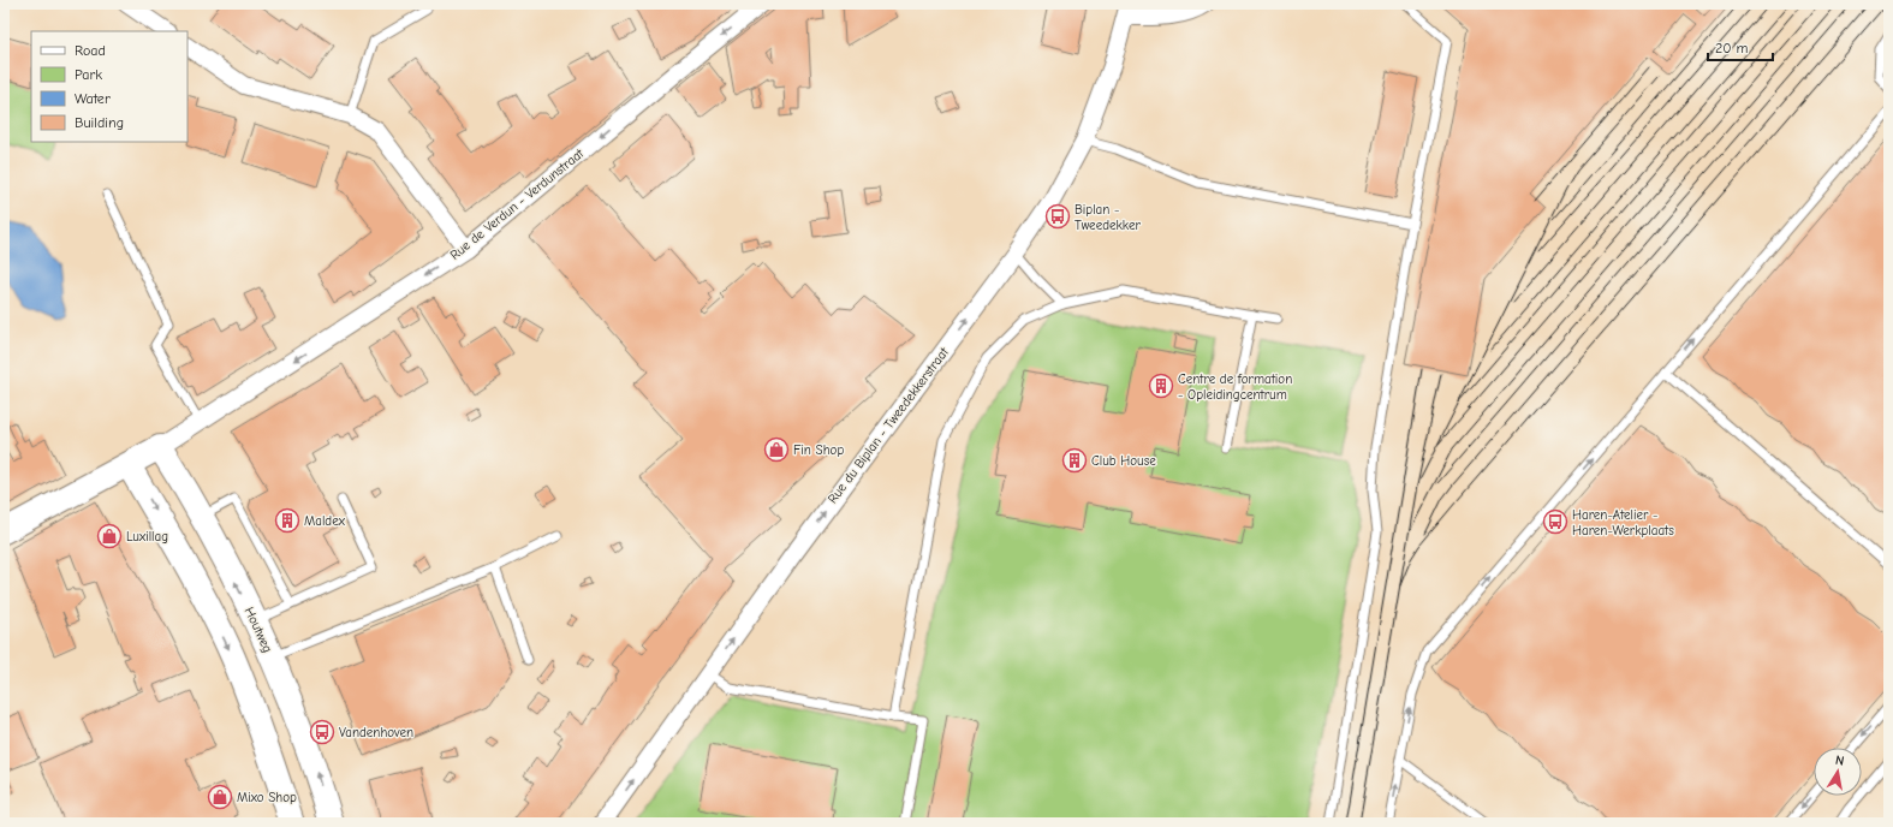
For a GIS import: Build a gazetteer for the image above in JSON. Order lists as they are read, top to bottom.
{
  "streets": {
    "main road": ["Houtweg"],
    "street": ["Rue de Verdun - Verdunstraat", "Rue du Biplan - Tweedekkerstraat"]
  },
  "crossings": [
    ["Rue de Verdun - Verdunstraat", "Houtweg"]
  ],
  "one_way": ["Rue de Verdun - Verdunstraat", "Rue du Biplan - Tweedekkerstraat"],
  "places": {
    "bus stop": ["Biplan - Tweedekker", "Haren-Atelier - Haren-Werkplaats", "Vandenhoven"],
    "building": ["Centre de formation - Opleidingcentrum", "Club House", "Maldex"],
    "shop": ["Fin Shop", "Luxillag", "Mixo Shop"]
  },
  "legend": [
    "Road",
    "Park",
    "Water",
    "Building"
  ],
  "scale_bar": "20 m",
  "north": "top"
}
